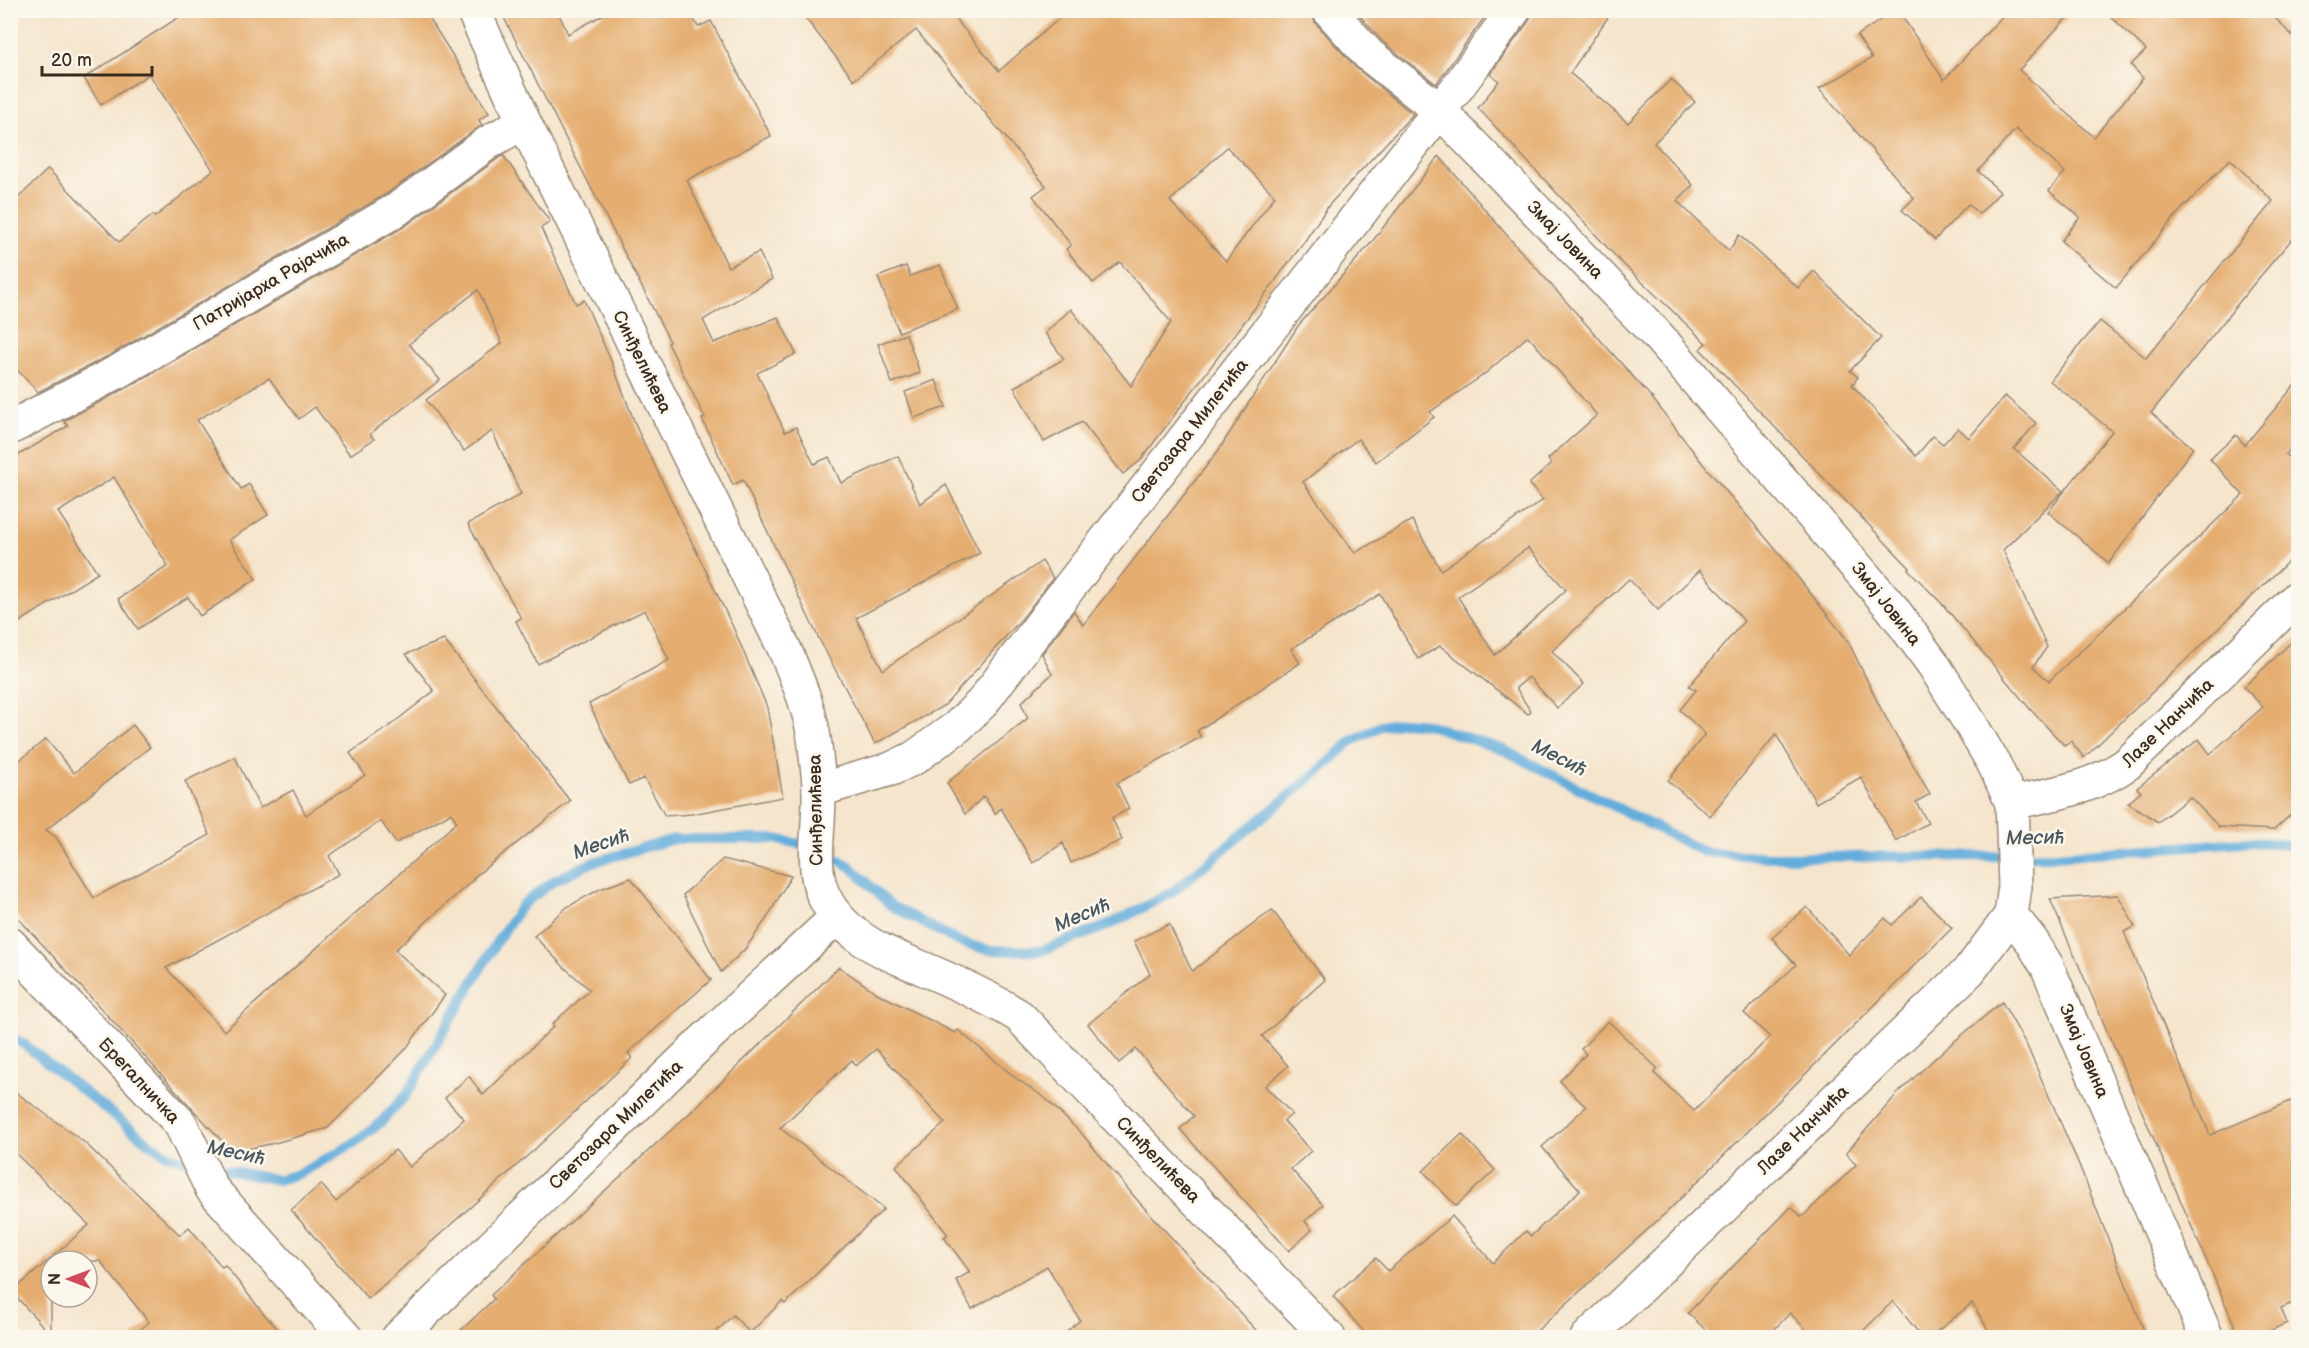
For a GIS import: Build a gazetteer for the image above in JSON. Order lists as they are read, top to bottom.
{
  "streets": {
    "street": [
      "Змај Јовина",
      "Патријарха Рајачића",
      "Синђелићева",
      "Светозара Милетића",
      "Лазе Нанчића",
      "Брегалничка"
    ]
  },
  "crossings": [
    ["Змај Јовина", "Светозара Милетића"],
    ["Змај Јовина", "Лазе Нанчића"],
    ["Патријарха Рајачића", "Синђелићева"],
    ["Синђелићева", "Светозара Милетића"]
  ],
  "water": ["Месић"],
  "scale_bar": "20 m",
  "north": "left"
}
